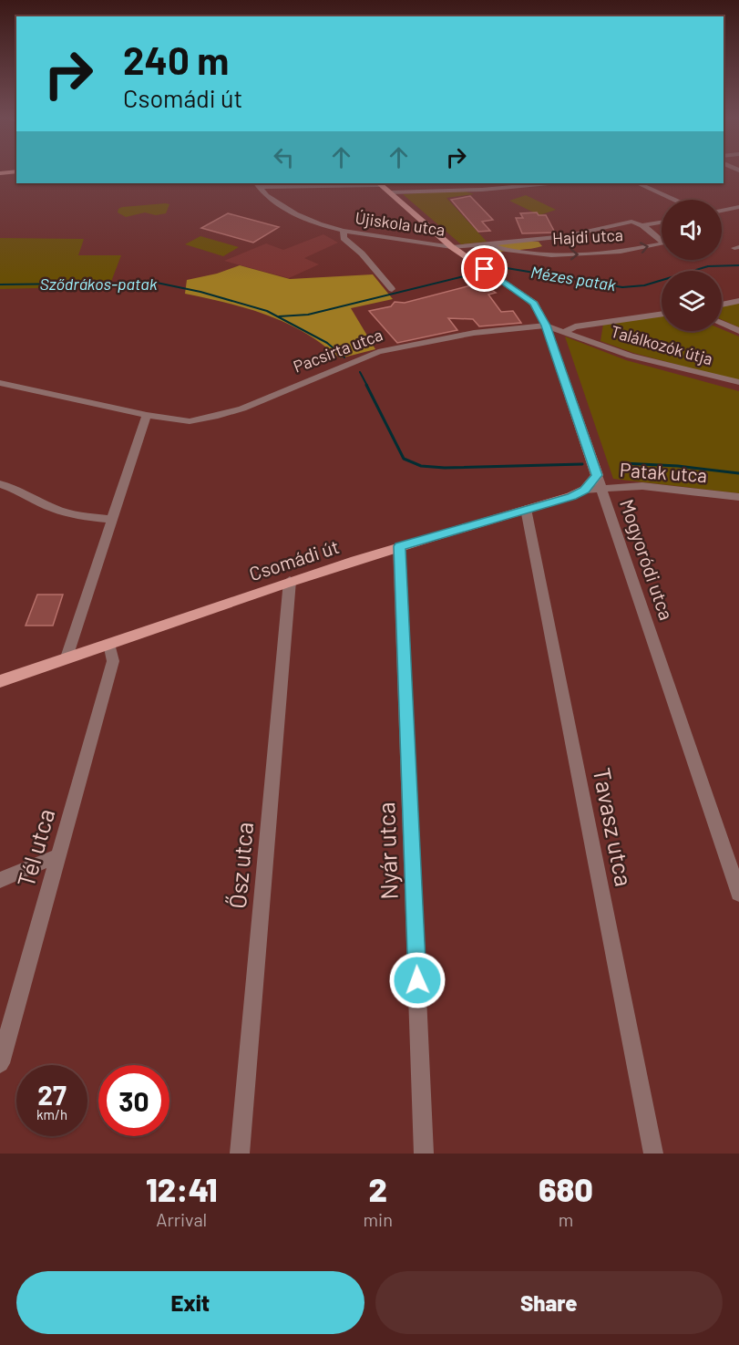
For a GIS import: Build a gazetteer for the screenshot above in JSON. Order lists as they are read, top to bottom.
{
  "streets": {
    "main road": ["Mogyoródi utca", "Csomádi út"],
    "street": [
      "Újiskola utca",
      "Hajdi utca",
      "Találkozók útja",
      "Pacsirta utca",
      "Patak utca",
      "Tavasz utca",
      "Tél utca",
      "Nyár utca",
      "Ősz utca"
    ]
  },
  "crossings": [
    ["Újiskola utca", "Hajdi utca"],
    ["Újiskola utca", "Mogyoródi utca"],
    ["Hajdi utca", "Mogyoródi utca"],
    ["Találkozók útja", "Pacsirta utca"],
    ["Találkozók útja", "Mogyoródi utca"],
    ["Pacsirta utca", "Mogyoródi utca"],
    ["Patak utca", "Mogyoródi utca"],
    ["Patak utca", "Csomádi út"],
    ["Mogyoródi utca", "Csomádi út"],
    ["Csomádi út", "Tavasz utca"],
    ["Csomádi út", "Tél utca"],
    ["Csomádi út", "Nyár utca"],
    ["Csomádi út", "Ősz utca"]
  ],
  "water": ["Mézes patak", "Sződrákos-patak"],
  "page": {
    "turn": ["240 m", "Csomádi út"],
    "speed": "27 km/h",
    "limit": "30",
    "eta": [
      "12:41",
      "Arrival",
      "2",
      "min",
      "680",
      "m"
    ],
    "buttons": ["Exit", "Share"]
  }
}
